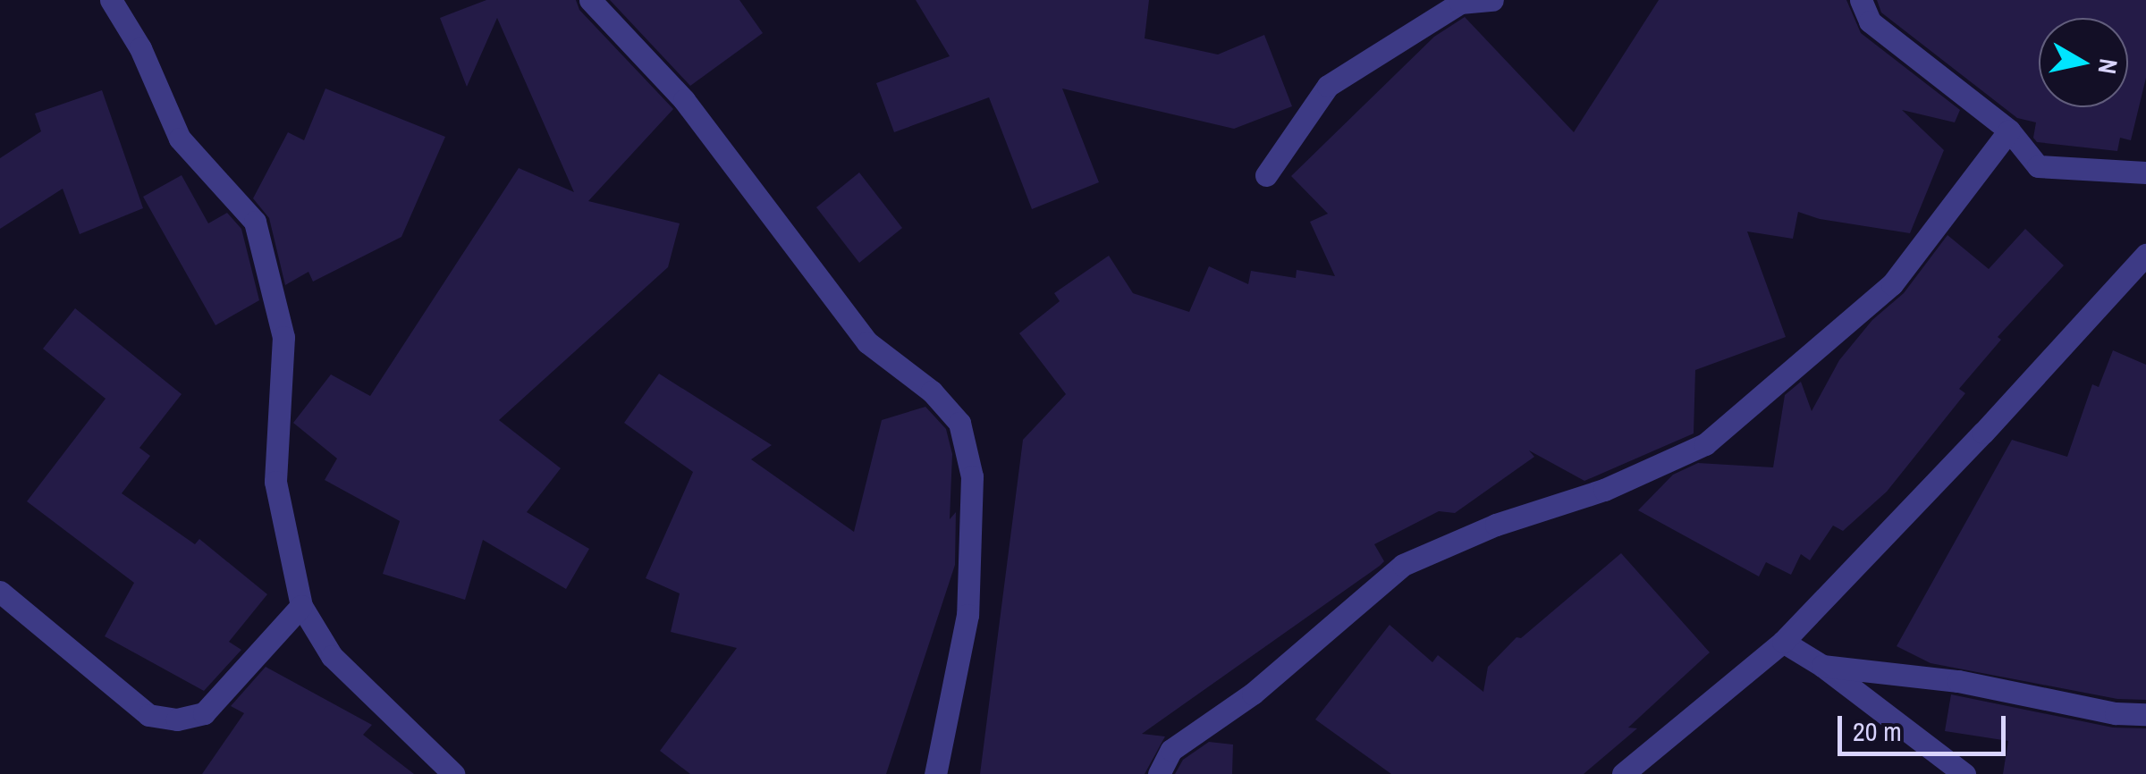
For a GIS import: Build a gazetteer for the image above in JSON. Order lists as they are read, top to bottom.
{
  "scale_bar": "20 m",
  "north": "right"
}
